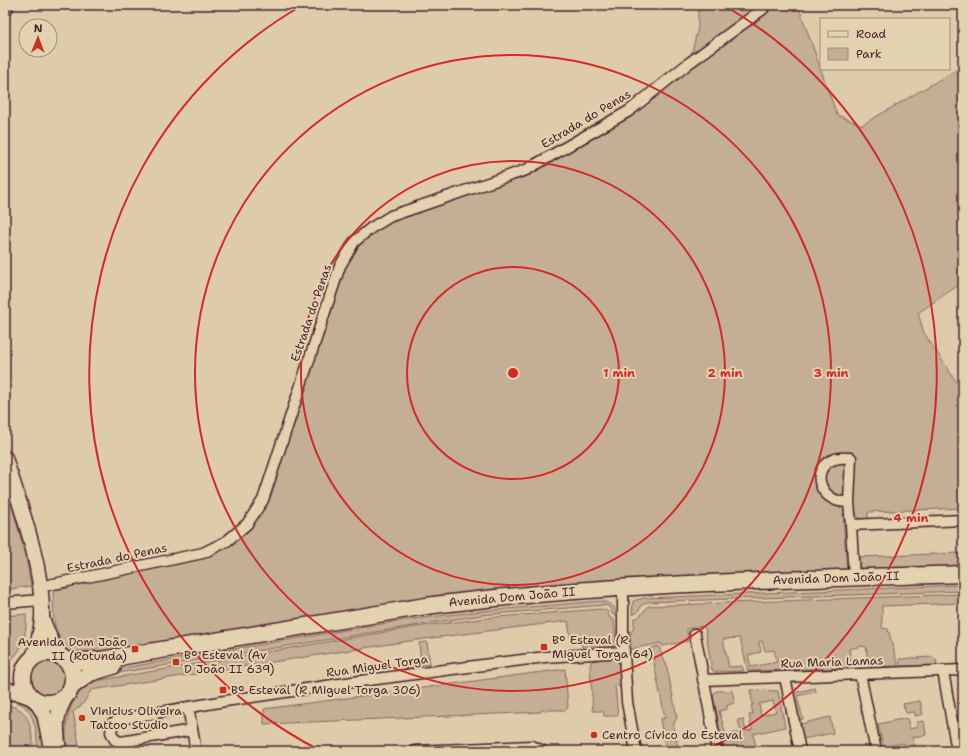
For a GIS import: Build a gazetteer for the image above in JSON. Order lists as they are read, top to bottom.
{
  "streets": {
    "main road": ["Avenida Dom João II"],
    "street": ["Estrada do Penas", "Rua Maria Lamas", "Rua Miguel Torga"]
  },
  "places": {
    "transit": [
      "Bº Esteval (R Miguel Torga 64)",
      "Avenida Dom João II (Rotunda)",
      "Bº Esteval (Av D João II 639)",
      "Bº Esteval (R Miguel Torga 306)"
    ],
    "other": ["Vinicius Oliveira Tattoo Studio", "Centro Cívico do Esteval"]
  },
  "legend": ["Road", "Park"],
  "north": "top",
  "rings": [
    "1 min",
    "2 min",
    "3 min",
    "4 min"
  ]
}
